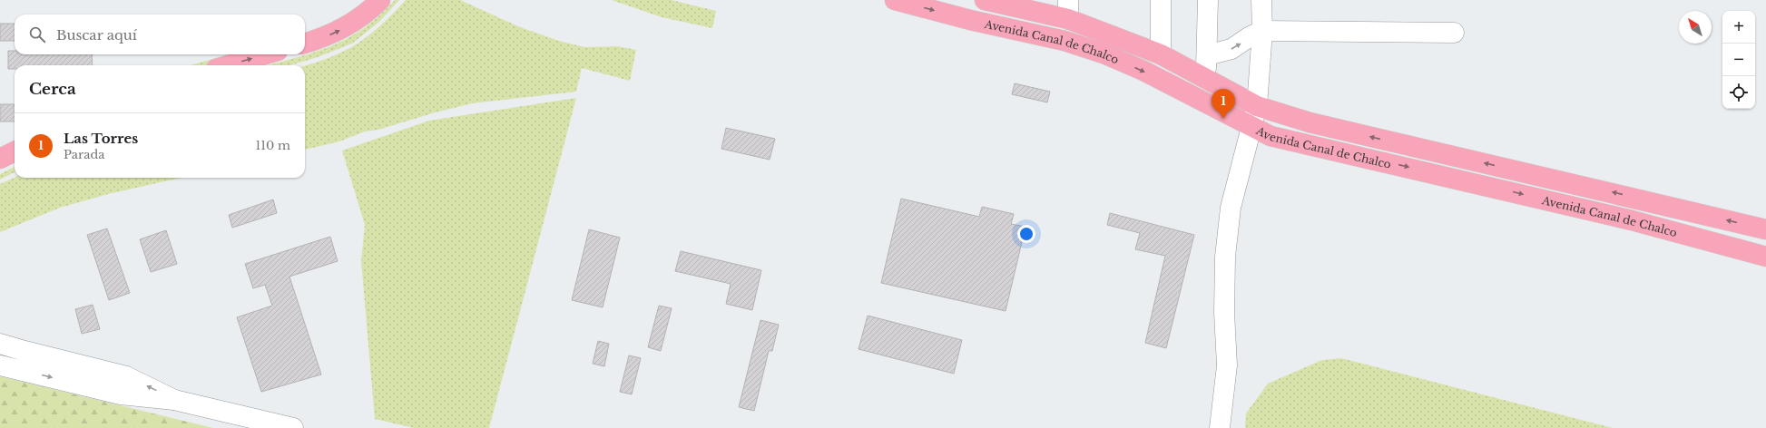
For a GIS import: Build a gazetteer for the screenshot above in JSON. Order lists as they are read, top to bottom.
{
  "streets": {
    "main road": ["Avenida Canal de Chalco"]
  },
  "north": "top left",
  "page": {
    "map_buttons": ["+", "−"],
    "search": "Buscar aquí",
    "heading": "Cerca",
    "pins": "1",
    "list": [
      {
        "mark": "1",
        "name": "Las Torres",
        "note": "Parada",
        "value": "110 m"
      }
    ]
  }
}
